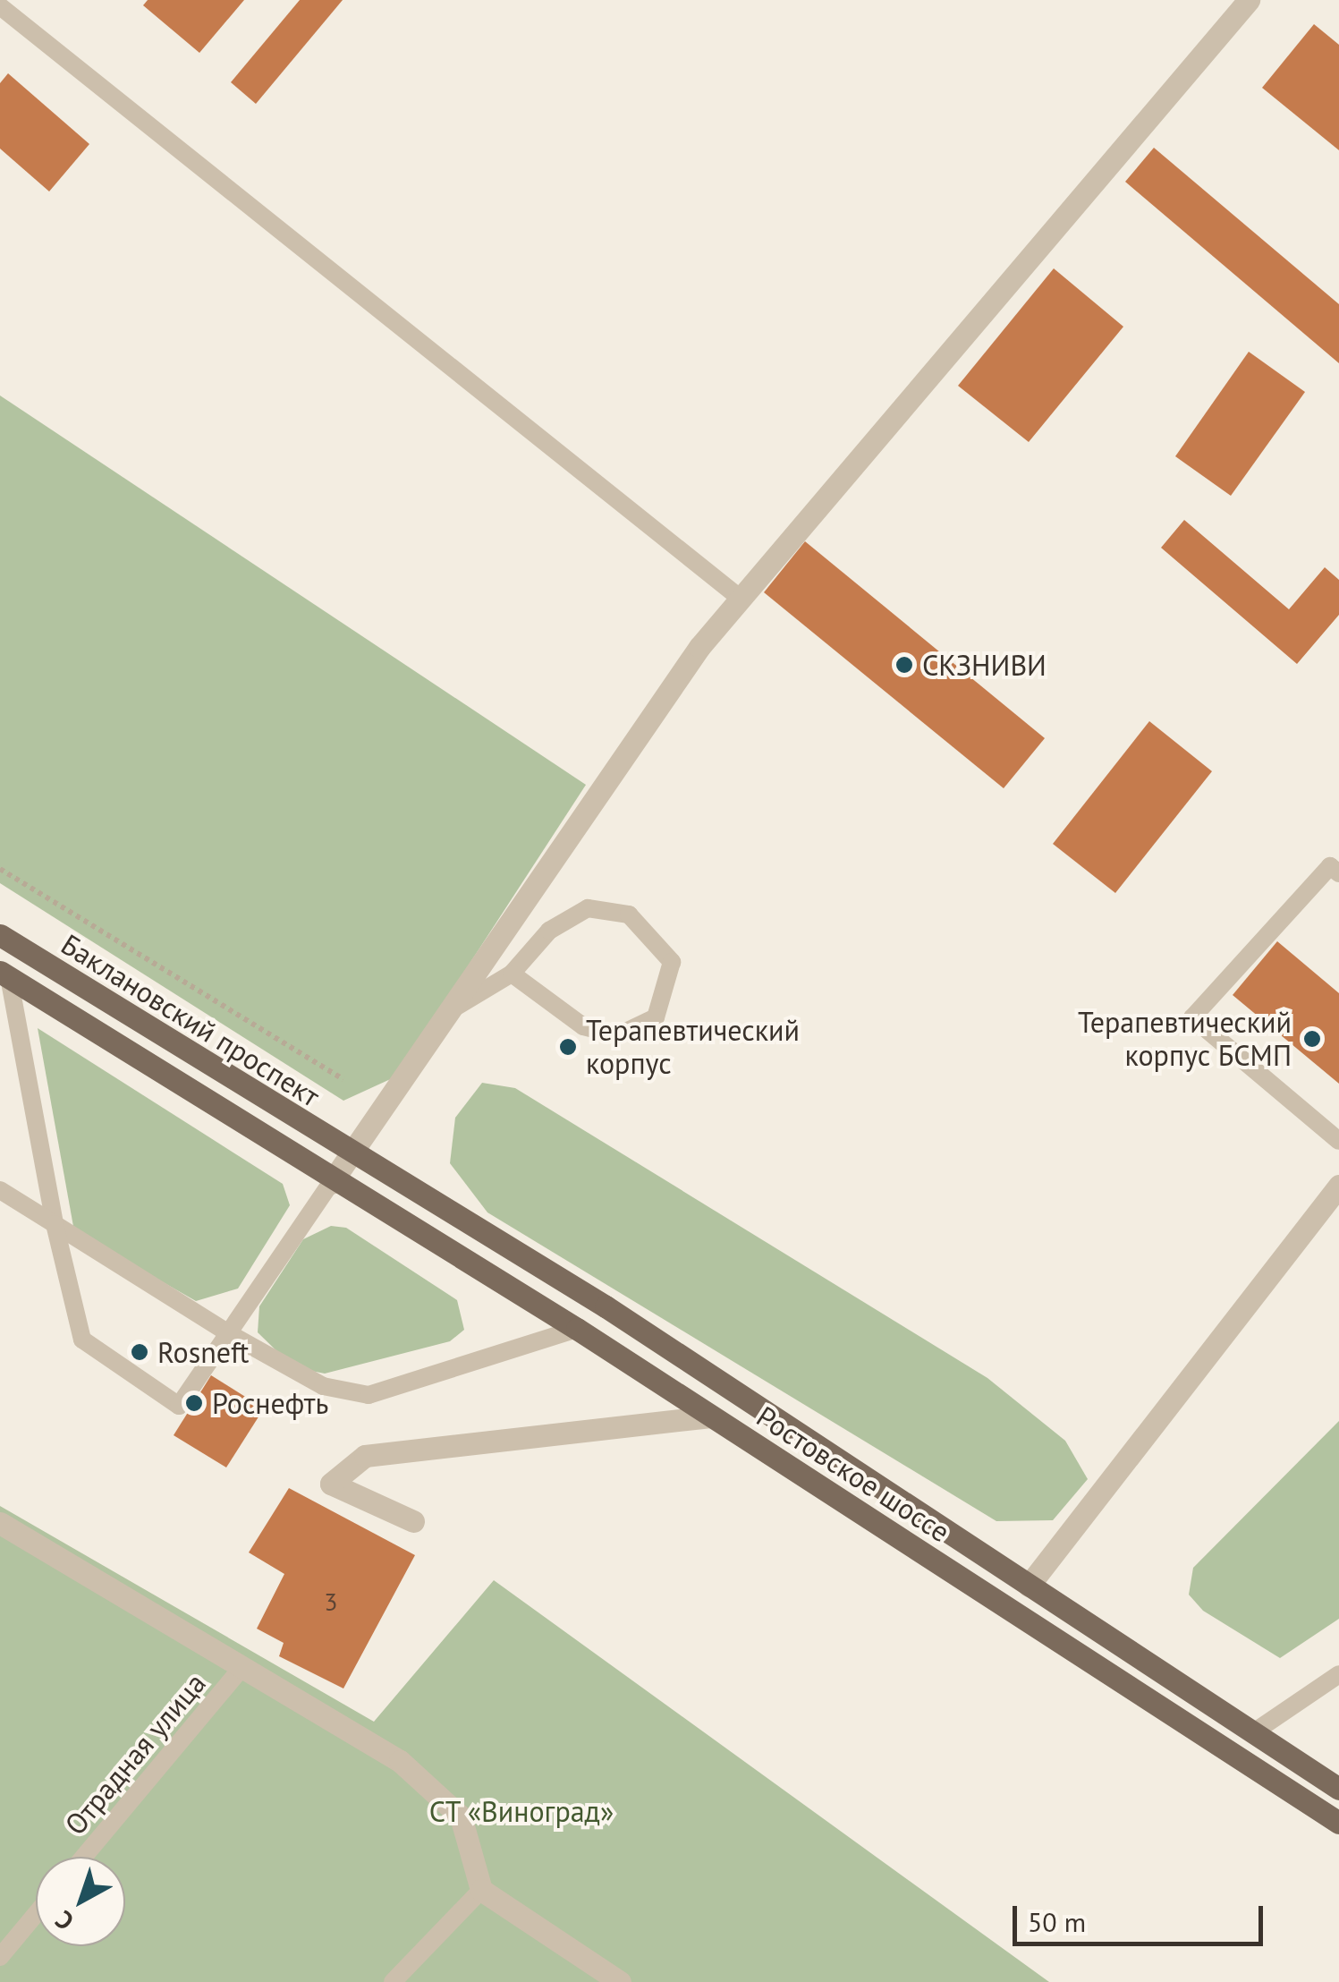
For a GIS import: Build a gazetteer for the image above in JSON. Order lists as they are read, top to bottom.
{
  "streets": {
    "main road": ["Баклановский проспект", "Ростовское шоссе"],
    "lane": ["Отрадная улица"]
  },
  "crossings": [
    ["Баклановский проспект", "Ростовское шоссе"]
  ],
  "parks": ["СТ «Виноград»"],
  "places": [
    "СКЗНИВИ",
    "Терапевтический корпус БСМП",
    "Терапевтический корпус",
    "Rosneft",
    "Роснефть"
  ],
  "house_numbers": ["3"],
  "scale_bar": "50 m",
  "north": "bottom left"
}
